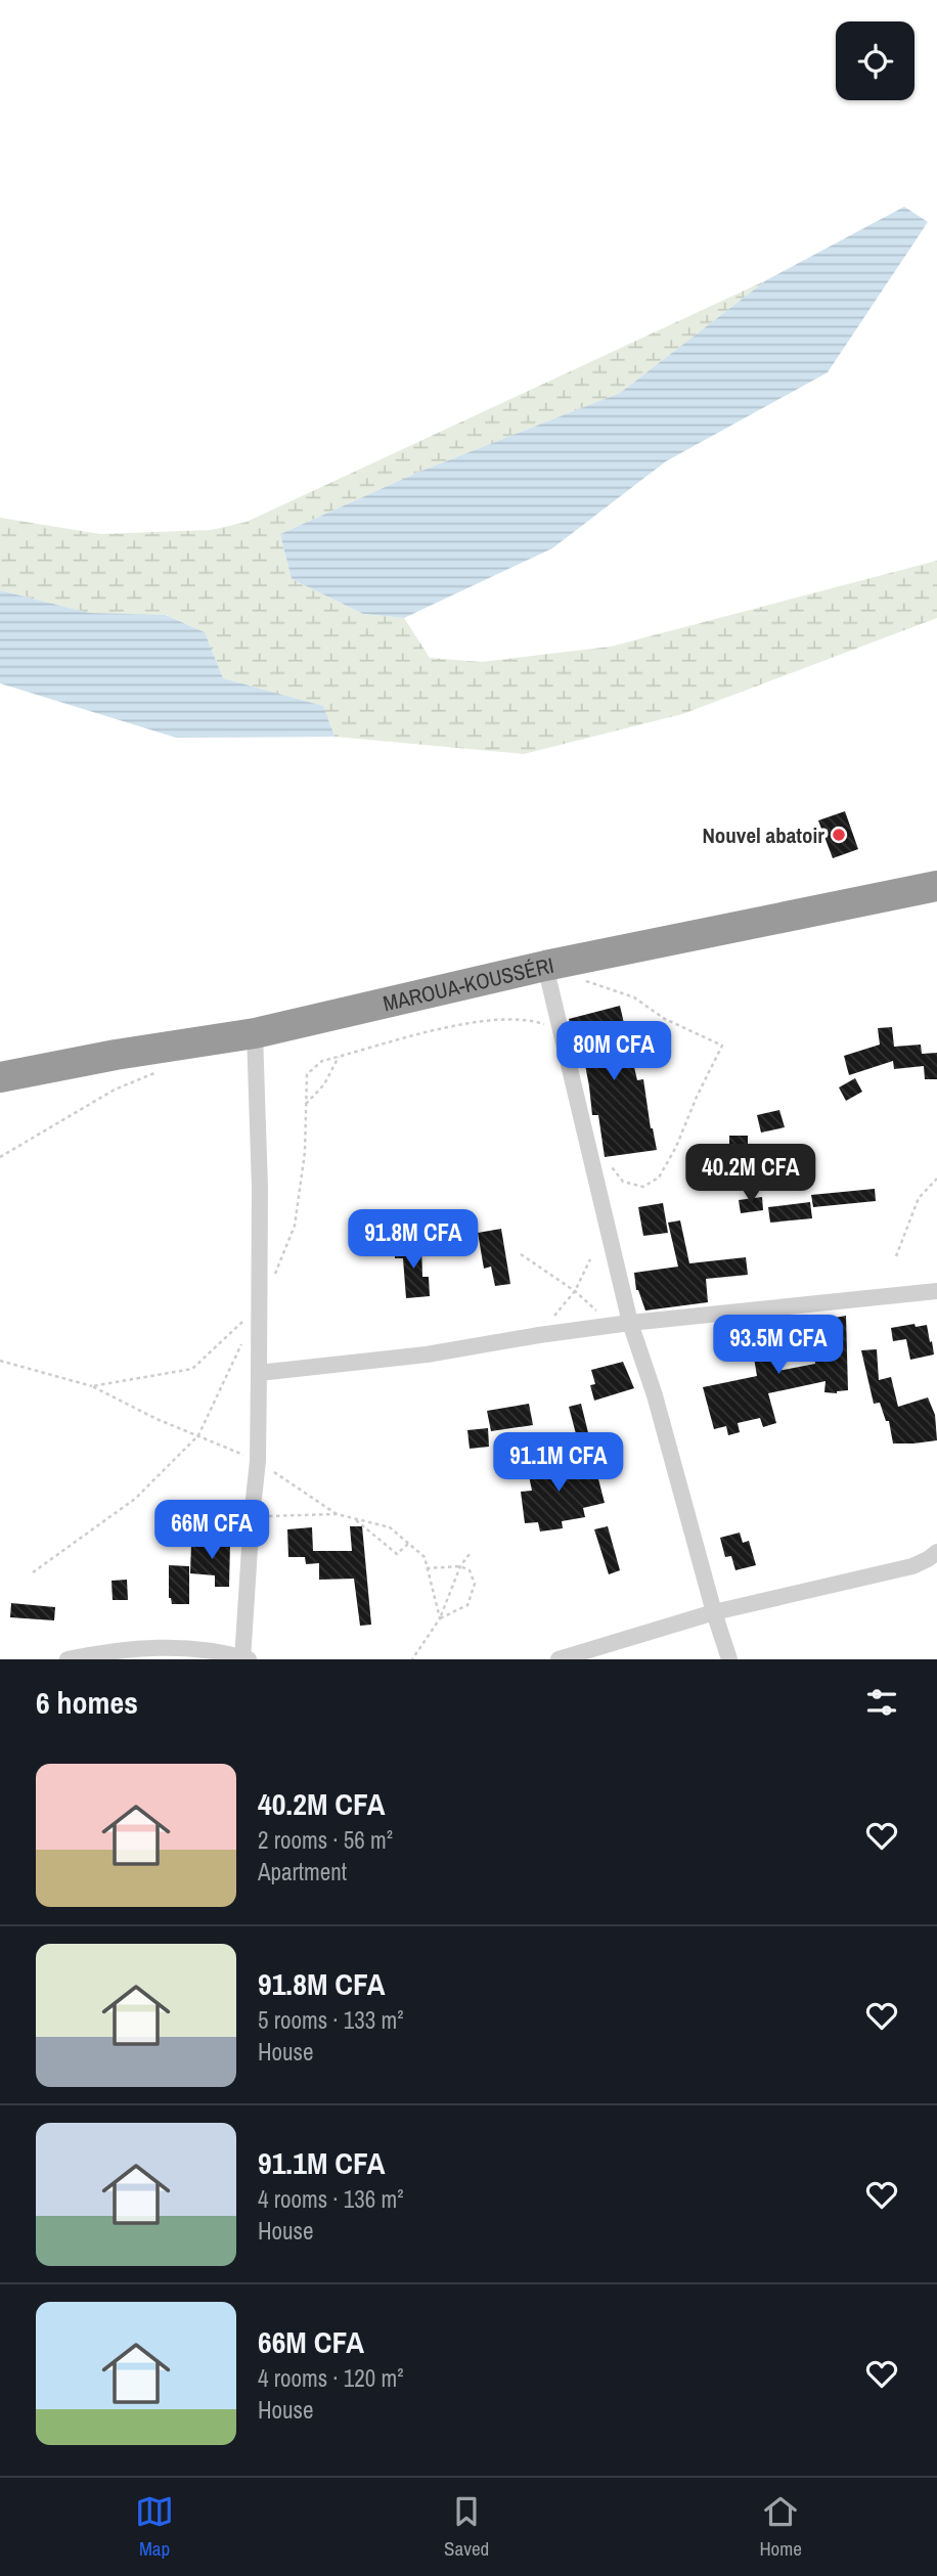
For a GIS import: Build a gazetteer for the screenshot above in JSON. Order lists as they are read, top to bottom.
{
  "streets": {
    "highway": ["MAROUA-KOUSSÉRI"]
  },
  "places": ["Nouvel abatoir"],
  "page": {
    "price": [
      "80M CFA",
      "40.2M CFA",
      "91.8M CFA",
      "93.5M CFA",
      "91.1M CFA",
      "66M CFA"
    ],
    "heading": "6 homes",
    "list": [
      {
        "name": "40.2M CFA",
        "note": "2 rooms · 56 m² · Apartment"
      },
      {
        "name": "91.8M CFA",
        "note": "5 rooms · 133 m² · House"
      },
      {
        "name": "91.1M CFA",
        "note": "4 rooms · 136 m² · House"
      },
      {
        "name": "66M CFA",
        "note": "4 rooms · 120 m² · House"
      }
    ],
    "tabs": ["Map", "Saved", "Home"]
  }
}
